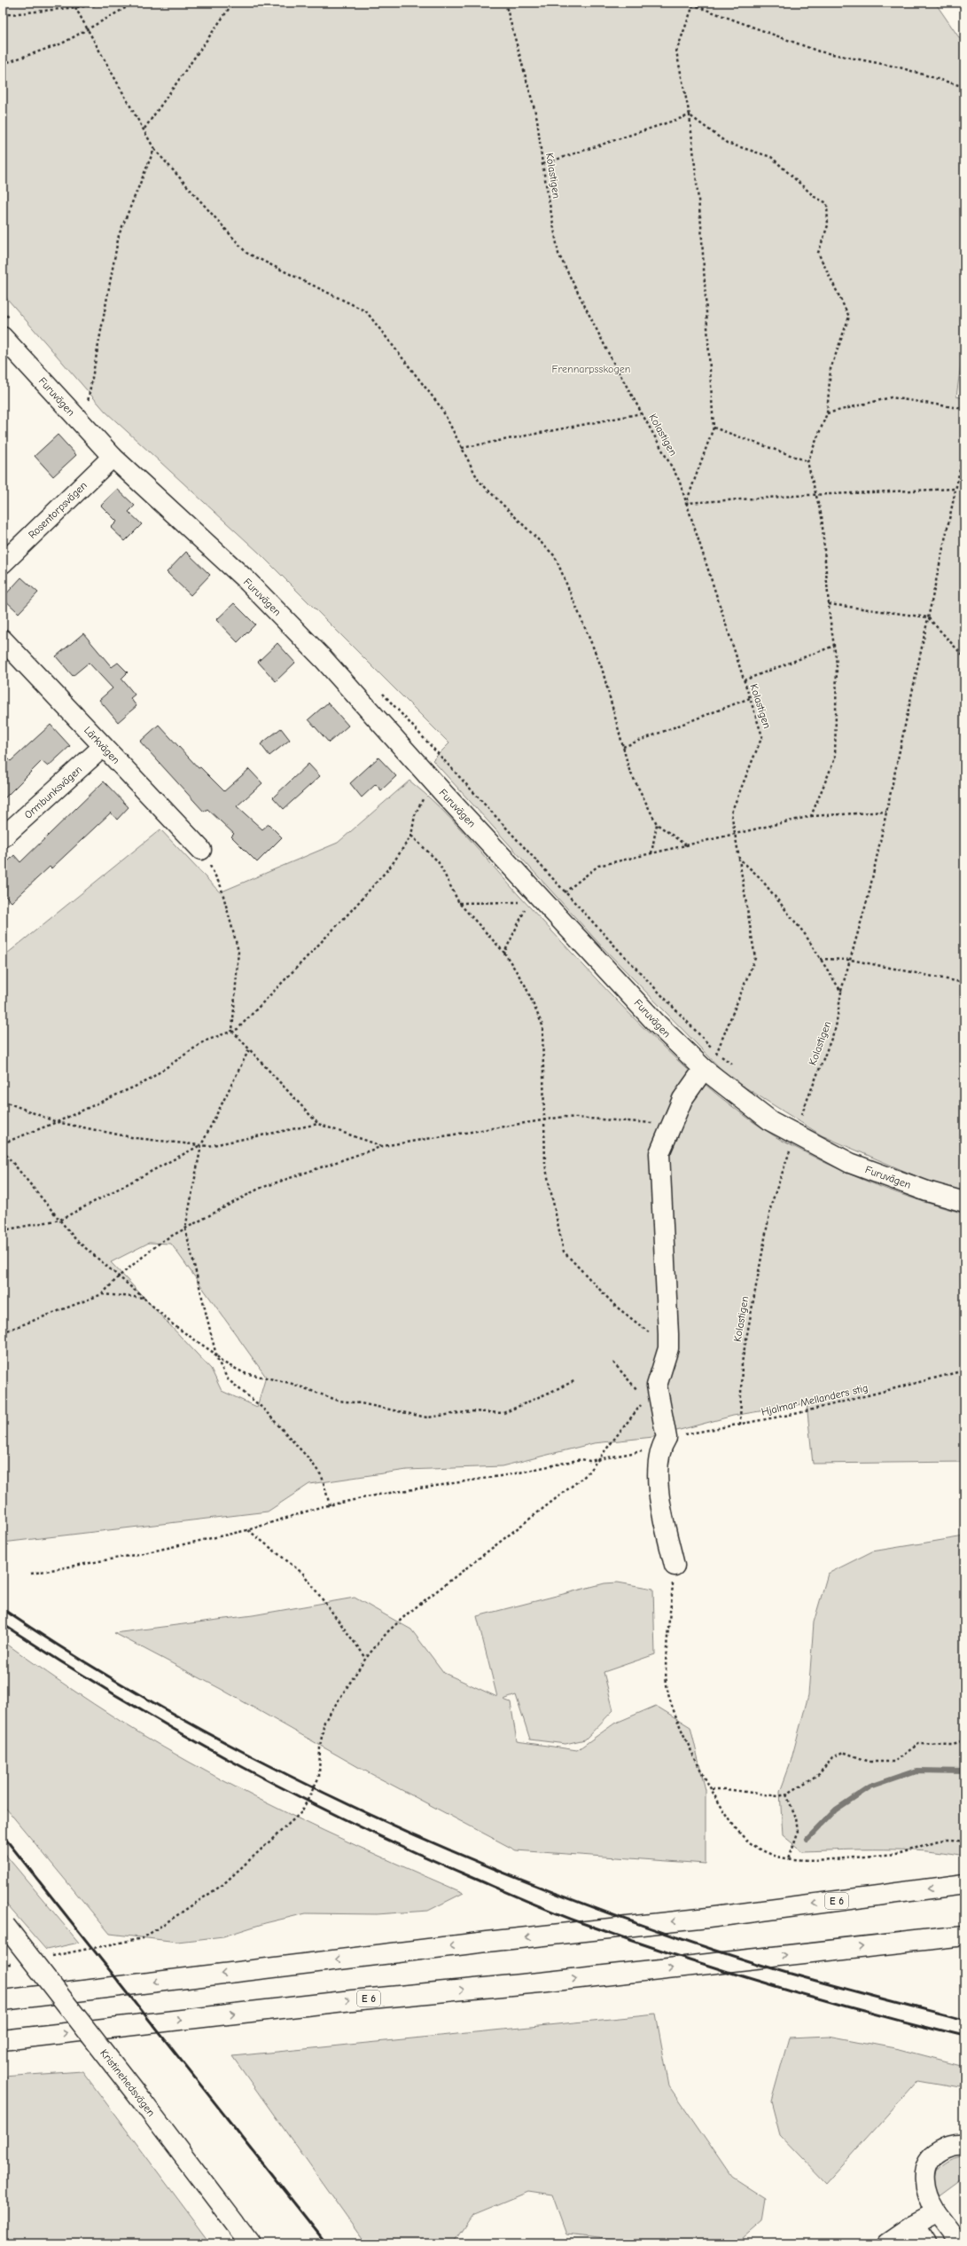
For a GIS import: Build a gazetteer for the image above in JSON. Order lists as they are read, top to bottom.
{
  "streets": {
    "main road": [
      "Furuvägen",
      "Rosentorpsvägen",
      "Lärkvägen",
      "Ormbunksvägen",
      "E 6",
      "Kristinehedsvägen"
    ],
    "path": ["Kolastigen", "Hjalmar Mellanders stig"]
  },
  "crossings": [
    ["Kolastigen", "Furuvägen"],
    ["Kolastigen", "Hjalmar Mellanders stig"],
    ["Furuvägen", "Rosentorpsvägen"],
    ["Lärkvägen", "Ormbunksvägen"]
  ],
  "parks": ["Frennarpsskogen"]
}
